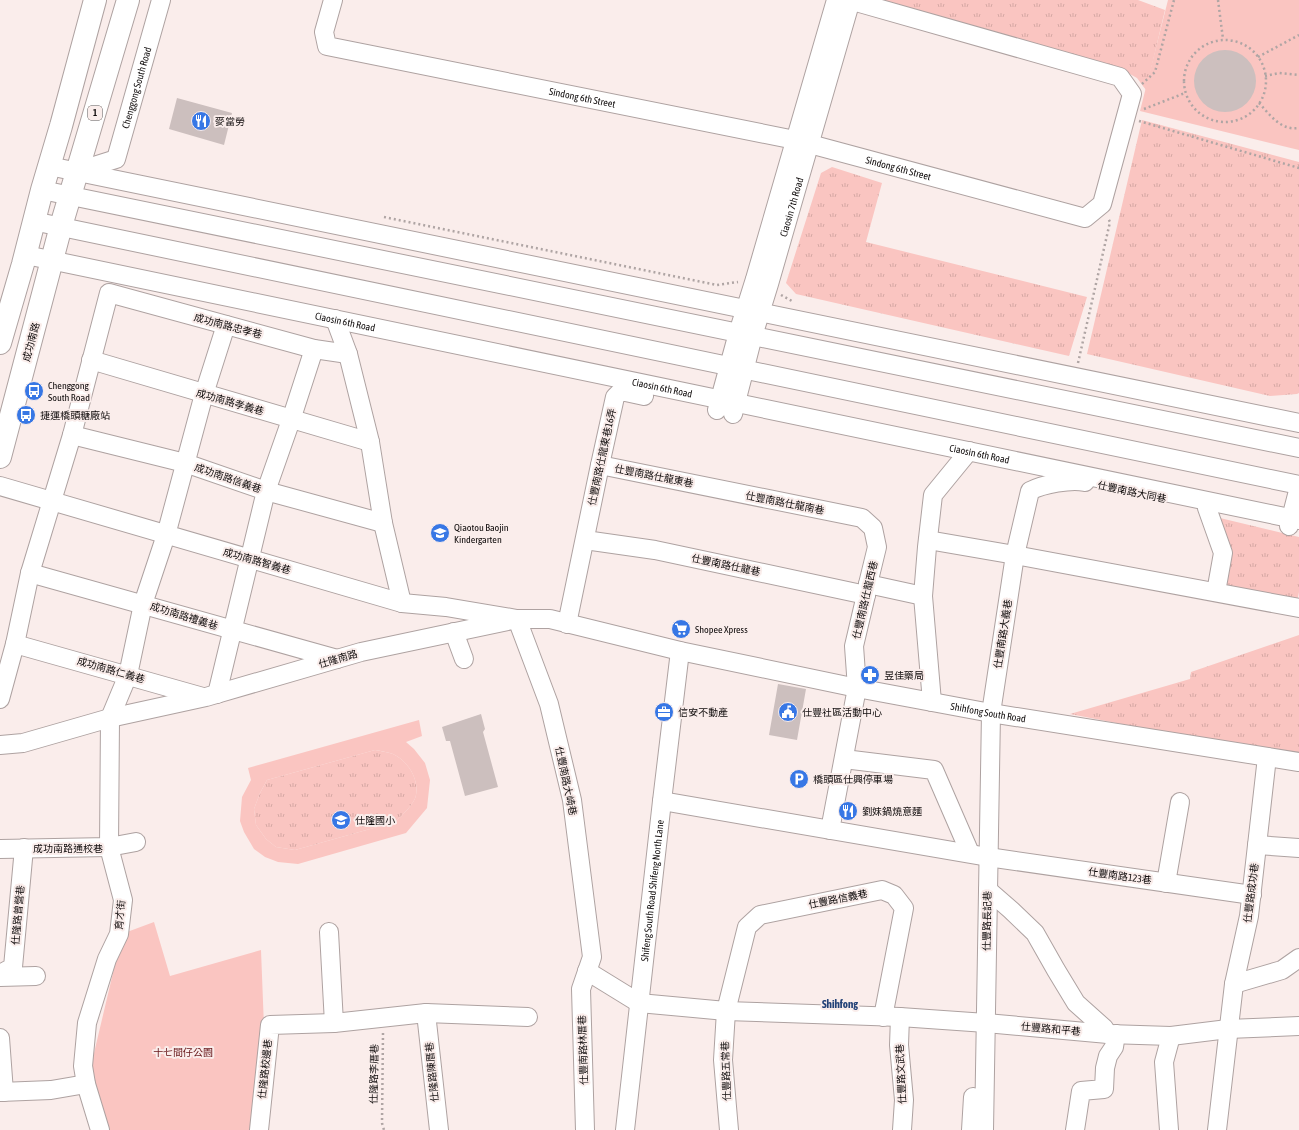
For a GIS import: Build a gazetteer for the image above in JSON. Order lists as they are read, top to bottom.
{
  "streets": {
    "main road": ["1", "成功南路"],
    "street": [
      "Chenggong South Road",
      "Sindong 6th Street",
      "Ciaosin 7th Road",
      "Ciaosin 6th Road",
      "成功南路忠孝巷",
      "成功南路孝義巷",
      "仕豐南路仕龍東巷16弄",
      "仕豐南路仕龍東巷",
      "成功南路信義巷",
      "仕豐南路大同巷",
      "仕豐南路仕龍南巷",
      "成功南路智義巷",
      "仕豐南路仕龍巷",
      "仕豐南路仕龍西巷",
      "成功南路禮義巷",
      "仕豐南路大義巷",
      "仕隆南路",
      "成功南路仁義巷",
      "Shihfong South Road",
      "仕豐南路大崎巷",
      "成功南路通校巷",
      "仕豐南路123巷",
      "Shifeng South Road Shifeng North Lane",
      "仕豐路成功巷",
      "仕豐路信義巷",
      "仕隆路曾營巷",
      "育才街",
      "仕豐路長記巷",
      "仕豐路和平巷",
      "仕豐南路林厝巷",
      "仕隆路校邊巷",
      "仕豐路五常巷",
      "仕隆路陳厝巷",
      "仕豐路文武巷"
    ],
    "path": ["仕隆路李厝巷"]
  },
  "crossings": [
    ["Chenggong South Road", "1"],
    ["Sindong 6th Street", "Ciaosin 7th Road"],
    ["1", "成功南路"],
    ["Ciaosin 7th Road", "Ciaosin 6th Road"],
    ["Ciaosin 7th Road", "仕豐南路仕龍東巷16弄"],
    ["Ciaosin 6th Road", "成功南路"],
    ["Ciaosin 6th Road", "仕豐南路仕龍東巷16弄"],
    ["Ciaosin 6th Road", "仕豐南路大同巷"],
    ["成功南路忠孝巷", "成功南路孝義巷"],
    ["仕豐南路仕龍東巷16弄", "仕豐南路仕龍東巷"],
    ["仕豐南路仕龍東巷16弄", "仕豐南路仕龍巷"],
    ["仕豐南路仕龍東巷16弄", "仕隆南路"],
    ["仕豐南路仕龍東巷", "仕豐南路仕龍南巷"],
    ["仕豐南路大同巷", "仕豐南路大義巷"],
    ["仕豐南路仕龍南巷", "仕豐南路仕龍西巷"],
    ["成功南路智義巷", "仕隆南路"],
    ["成功南路智義巷", "仕豐南路大崎巷"],
    ["仕豐南路仕龍巷", "仕豐南路仕龍西巷"],
    ["仕豐南路仕龍西巷", "Shihfong South Road"],
    ["成功南路禮義巷", "仕隆南路"],
    ["仕豐南路大義巷", "Shihfong South Road"],
    ["仕豐南路大義巷", "仕豐路長記巷"],
    ["仕隆南路", "成功南路仁義巷"],
    ["仕隆南路", "Shihfong South Road"],
    ["仕隆南路", "仕豐南路大崎巷"],
    ["仕隆南路", "Shifeng South Road Shifeng North Lane"],
    ["仕隆南路", "育才街"],
    ["Shihfong South Road", "Shifeng South Road Shifeng North Lane"],
    ["Shihfong South Road", "仕豐路成功巷"],
    ["Shihfong South Road", "仕豐路長記巷"],
    ["仕豐南路大崎巷", "仕豐南路林厝巷"],
    ["成功南路通校巷", "仕隆路曾營巷"],
    ["成功南路通校巷", "育才街"],
    ["仕豐南路123巷", "仕豐路成功巷"],
    ["仕豐南路123巷", "仕豐路長記巷"],
    ["仕豐路信義巷", "仕豐路五常巷"],
    ["仕豐路信義巷", "仕豐路文武巷"],
    ["仕豐路長記巷", "仕豐路和平巷"],
    ["仕隆路校邊巷", "仕隆路陳厝巷"],
    ["仕隆路校邊巷", "仕隆路李厝巷"]
  ],
  "districts": ["Shihfong"],
  "parks": ["十七間仔公園"],
  "places": {
    "restaurant": ["麥當勞", "劉妹鍋燒意麵"],
    "bus stop": ["Chenggong South Road", "捷運橋頭糖廠站"],
    "school or university": ["Qiaotou Baojin Kindergarten", "仕隆國小"],
    "supermarket": ["Shopee Xpress"],
    "pharmacy": ["昱佳藥局"],
    "office": ["信安不動產"],
    "public building": ["仕豐社區活動中心"],
    "parking": ["橋頭區仕興停車場"]
  }
}
